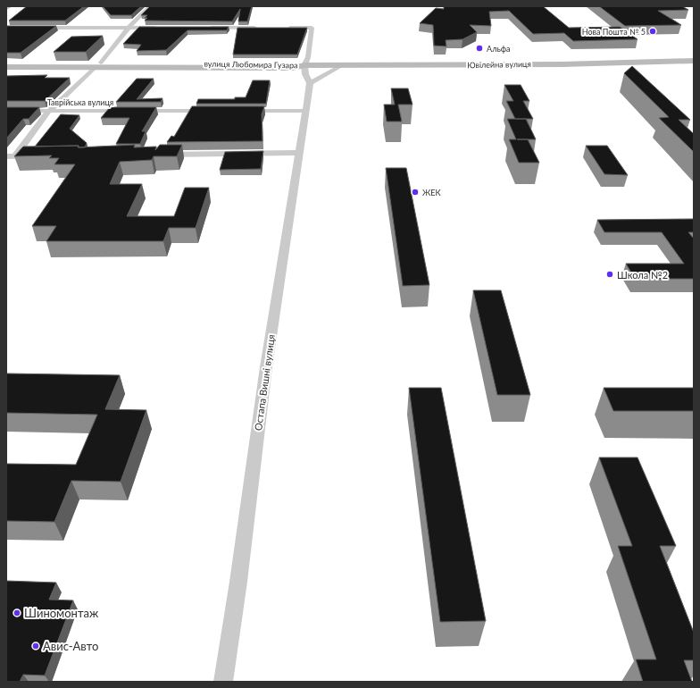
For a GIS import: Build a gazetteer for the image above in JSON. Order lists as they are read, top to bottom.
{
  "streets": {
    "street": [
      "вулиця Любомира Гузара",
      "Ювілейна вулиця",
      "Таврійська вулиця",
      "Остапа Вишні вулиця"
    ]
  },
  "crossings": [
    ["вулиця Любомира Гузара", "Ювілейна вулиця"]
  ],
  "places": [
    "Нова Пошта № 5",
    "Альфа",
    "ЖЕК",
    "Школа №2",
    "Шиномонтаж",
    "Авис-Авто"
  ]
}
